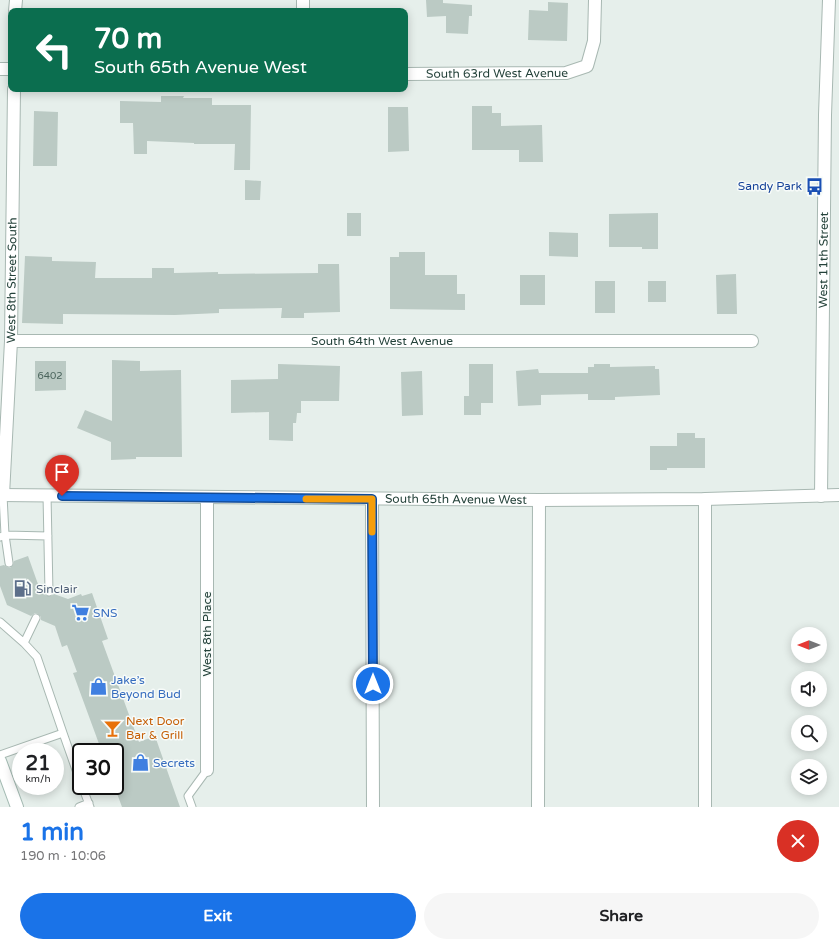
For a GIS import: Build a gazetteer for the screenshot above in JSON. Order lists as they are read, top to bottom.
{
  "streets": {
    "street": [
      "South 63rd West Avenue",
      "West 11th Street",
      "West 8th Street South",
      "South 64th West Avenue",
      "South 65th Avenue West",
      "West 8th Place"
    ]
  },
  "crossings": [
    ["West 11th Street", "South 65th Avenue West"],
    ["West 8th Street South", "South 64th West Avenue"],
    ["West 8th Street South", "South 65th Avenue West"],
    ["South 65th Avenue West", "West 8th Place"]
  ],
  "places": {
    "bus stop": ["Sandy Park"],
    "fuel station": ["Sinclair"],
    "supermarket": ["SNS"],
    "shop": ["Jake’s Beyond Bud", "Secrets"],
    "bar": ["Next Door Bar & Grill"]
  },
  "house_numbers": ["6402"],
  "north": "left",
  "page": {
    "turn": ["70 m", "South 65th Avenue West"],
    "speed": "21 km/h",
    "limit": "30",
    "heading": ["1 min", "190 m · 10:06"],
    "buttons": ["Exit", "Share"]
  }
}
